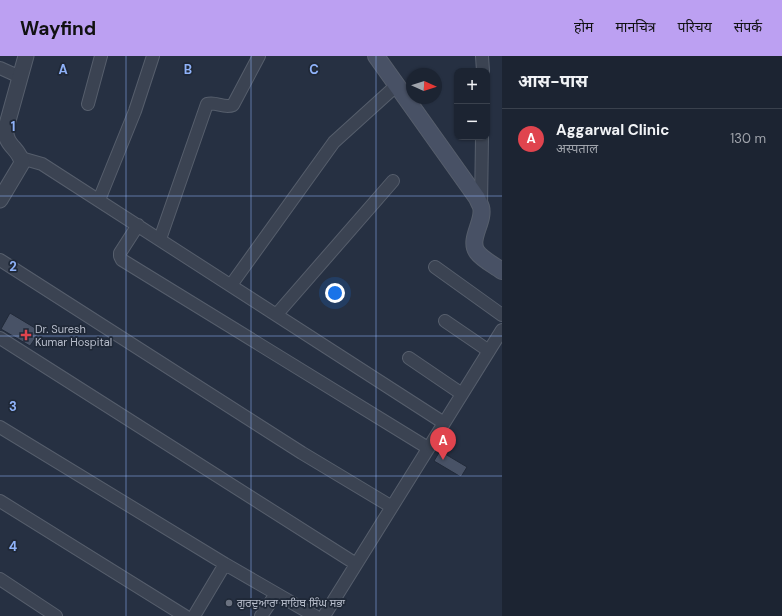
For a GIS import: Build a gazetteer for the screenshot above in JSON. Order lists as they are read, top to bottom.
{
  "places": {
    "health": ["Dr. Suresh Kumar Hospital"],
    "other": ["ਗੁਰਦੁਆਰਾ ਸਾਹਿਬ ਸਿੰਘ ਸਭਾ"]
  },
  "north": "right",
  "page": {
    "header": "Wayfind",
    "nav": [
      "होम",
      "मानचित्र",
      "परिचय",
      "संपर्क"
    ],
    "heading": "आस-पास",
    "map_buttons": ["+", "−"],
    "list": [
      {
        "mark": "A",
        "name": "Aggarwal Clinic",
        "note": "अस्पताल",
        "value": "130 m"
      }
    ],
    "pins": "A"
  },
  "grid": {
    "columns": ["A", "B", "C"],
    "rows": [
      "1",
      "2",
      "3",
      "4"
    ]
  }
}
